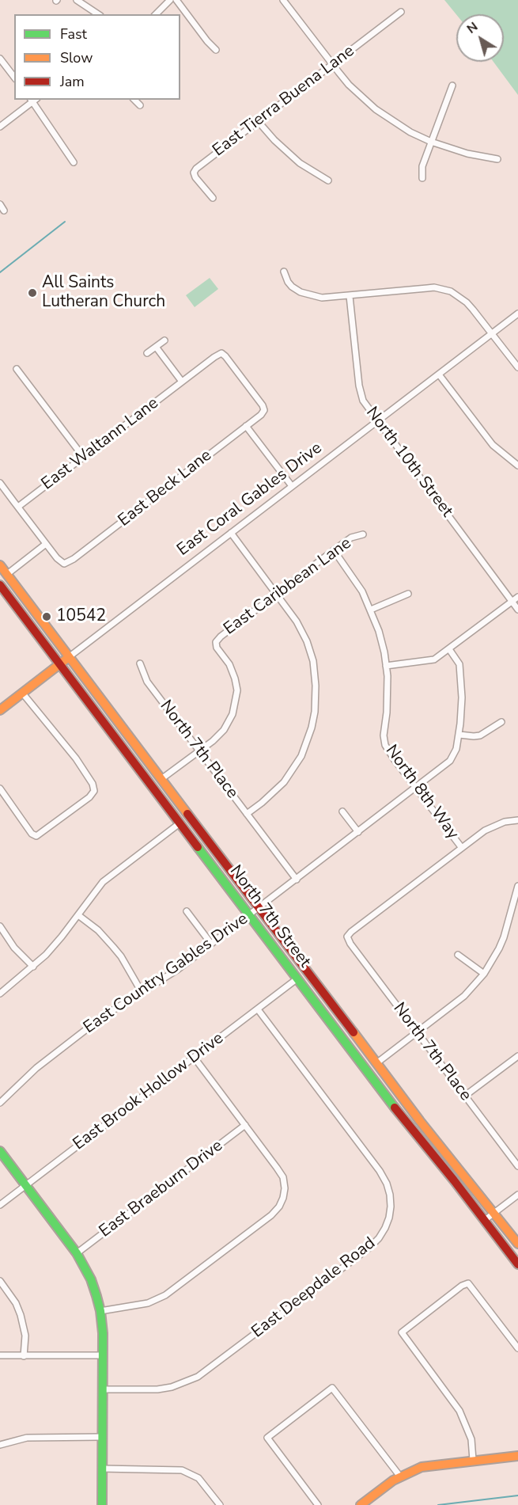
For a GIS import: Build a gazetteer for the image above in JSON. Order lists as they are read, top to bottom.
{
  "streets": {
    "main road": ["East Coral Gables Drive", "North 7th Street"],
    "street": [
      "East Tierra Buena Lane",
      "East Waltann Lane",
      "North 10th Street",
      "East Beck Lane",
      "East Caribbean Lane",
      "North 7th Place",
      "North 8th Way",
      "East Country Gables Drive",
      "East Brook Hollow Drive",
      "East Braeburn Drive",
      "East Deepdale Road"
    ]
  },
  "crossings": [
    ["East Waltann Lane", "East Beck Lane"],
    ["North 10th Street", "East Coral Gables Drive"],
    ["East Coral Gables Drive", "North 7th Street"],
    ["East Caribbean Lane", "North 7th Place"],
    ["East Caribbean Lane", "North 8th Way"],
    ["North 7th Place", "North 8th Way"],
    ["North 7th Place", "East Country Gables Drive"],
    ["North 8th Way", "East Country Gables Drive"],
    ["North 7th Street", "East Country Gables Drive"],
    ["North 7th Street", "East Brook Hollow Drive"],
    ["East Brook Hollow Drive", "East Deepdale Road"]
  ],
  "places": ["All Saints Lutheran Church", "10542"],
  "legend": ["Fast", "Slow", "Jam"],
  "north": "top left"
}
